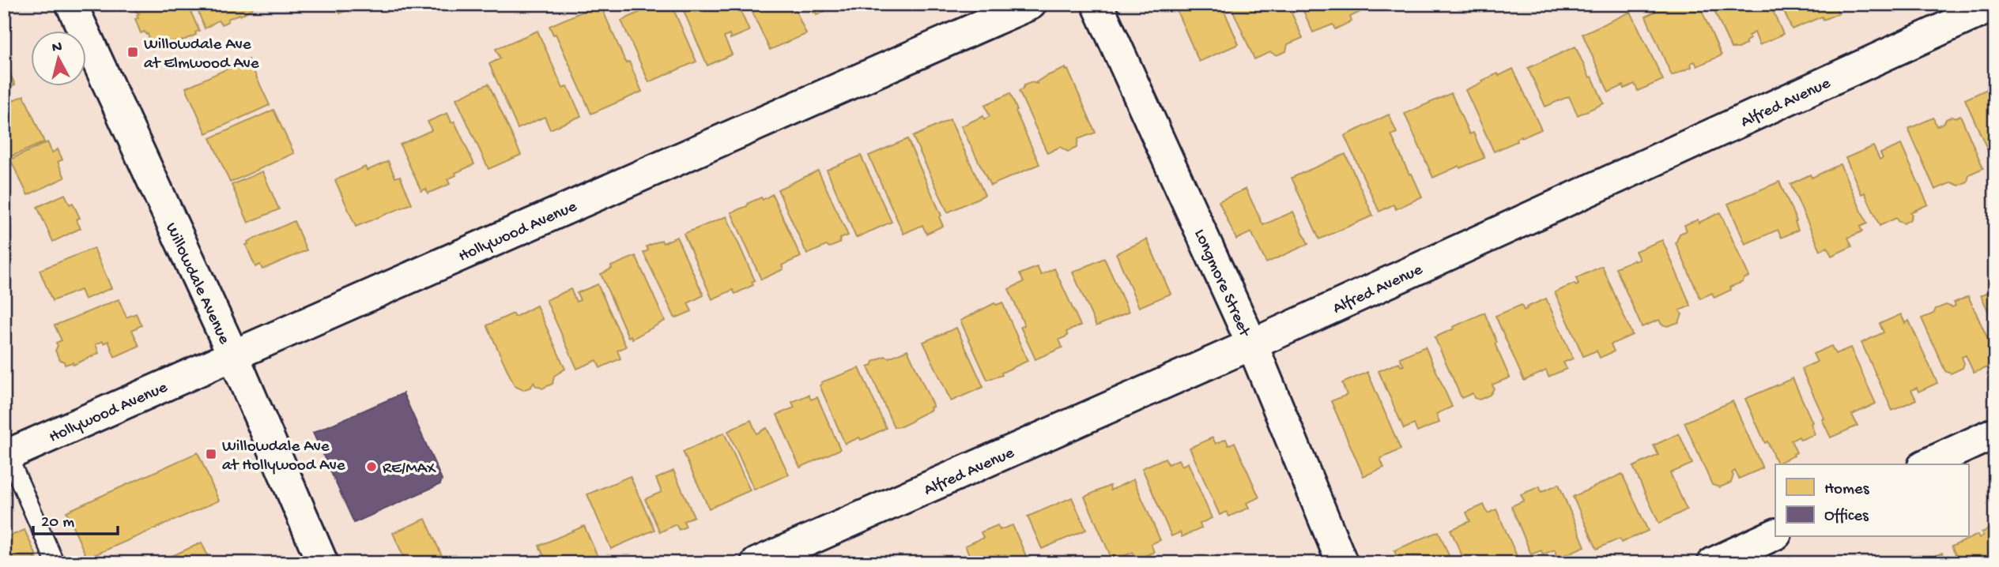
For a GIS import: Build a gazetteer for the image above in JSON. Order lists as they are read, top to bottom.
{
  "streets": {
    "street": [
      "Alfred Avenue",
      "Hollywood Avenue",
      "Longmore Street",
      "Willowdale Avenue"
    ]
  },
  "crossings": [
    ["Alfred Avenue", "Longmore Street"],
    ["Hollywood Avenue", "Willowdale Avenue"]
  ],
  "places": {
    "transit": ["Willowdale Ave at Elmwood Ave", "Willowdale Ave at Hollywood Ave"],
    "other": ["RE/MAX"]
  },
  "legend": ["Homes", "Offices"],
  "scale_bar": "20 m",
  "north": "top"
}
